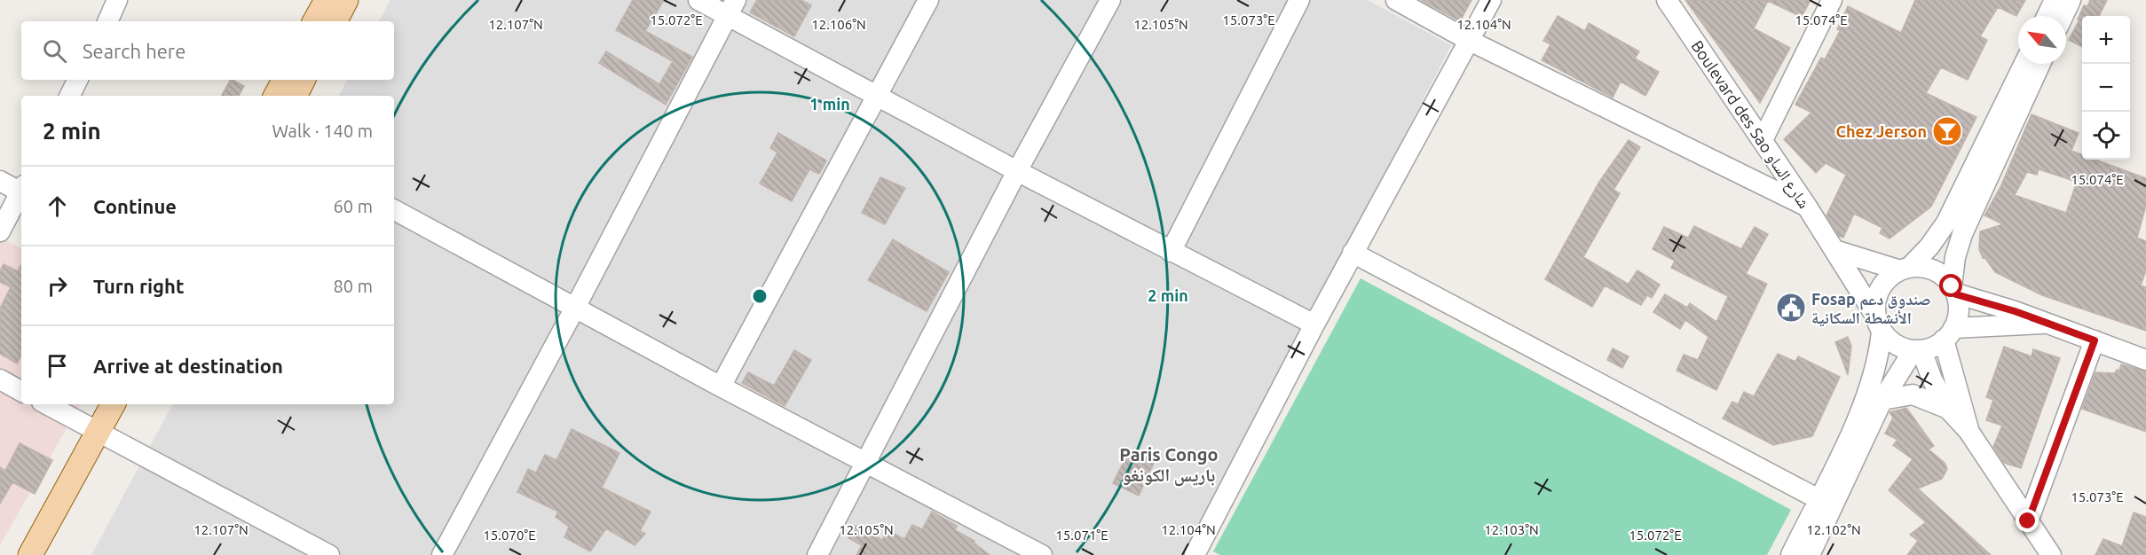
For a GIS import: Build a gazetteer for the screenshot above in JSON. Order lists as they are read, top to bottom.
{
  "streets": {
    "street": ["Boulevard des Sao شارع الساو"]
  },
  "districts": ["Paris Congo باريس الكونغو"],
  "places": {
    "bar": ["Chez Jerson"],
    "public building": ["Fosap صندوق دعم الأنشطة السكانية"]
  },
  "north": "top left",
  "page": {
    "map_buttons": ["+", "−"],
    "search": "Search here",
    "heading": ["2 min", "Walk · 140 m"],
    "list": [
      ["Continue", "60 m"],
      ["Turn right", "80 m"],
      "Arrive at destination"
    ]
  },
  "coordinates": [
    "15.074°E",
    "15.072°E",
    "15.073°E",
    "12.107°N",
    "12.106°N",
    "12.105°N",
    "12.104°N",
    "12.103°N",
    "12.102°N",
    "15.070°E",
    "15.071°E"
  ],
  "rings": ["1 min", "2 min"]
}
